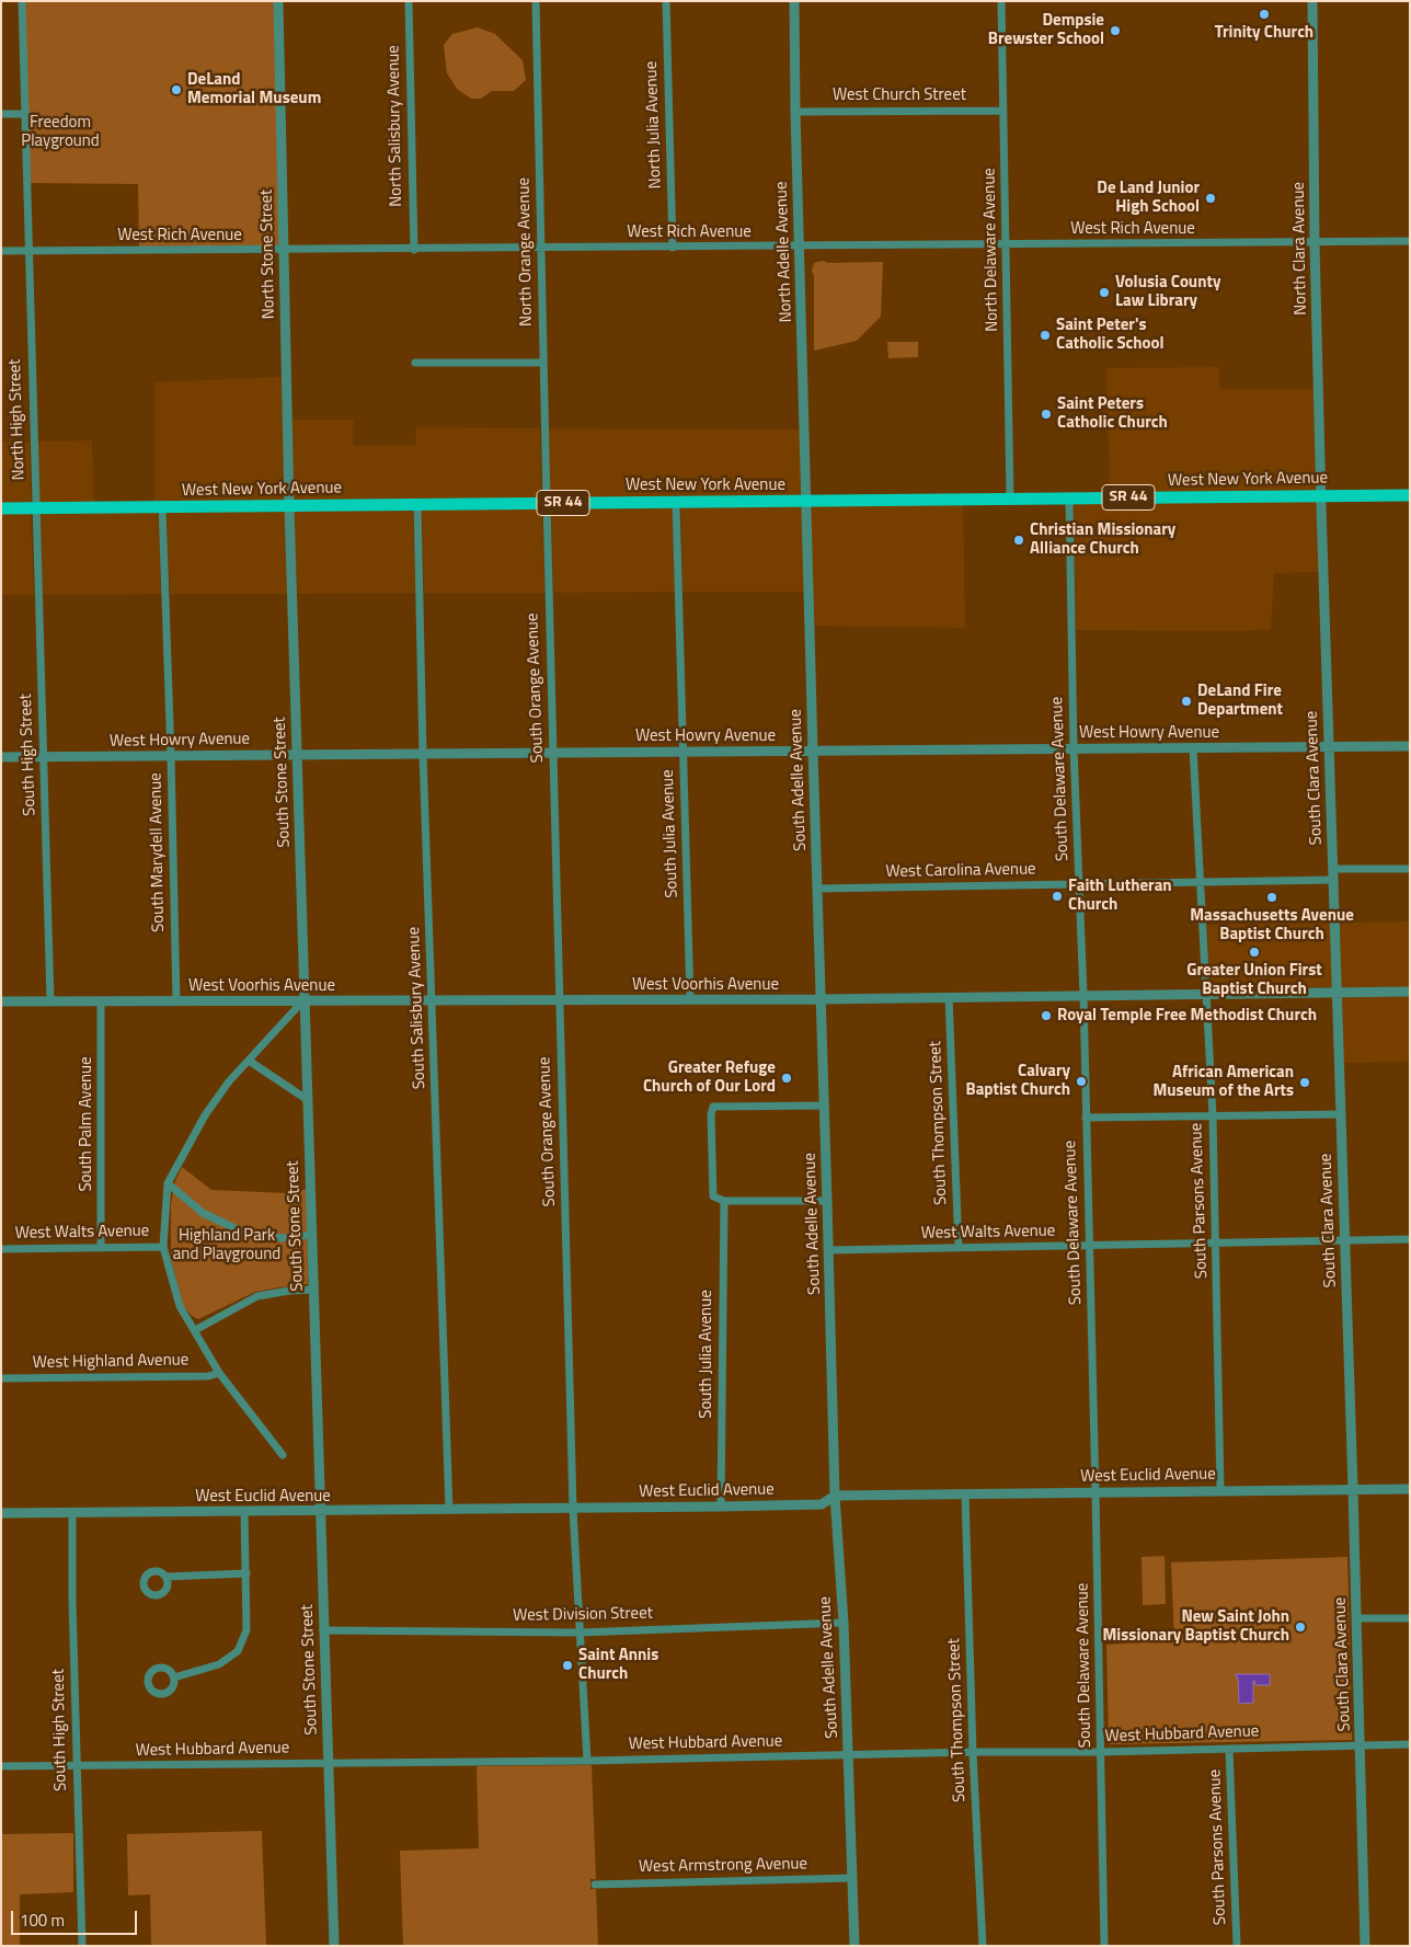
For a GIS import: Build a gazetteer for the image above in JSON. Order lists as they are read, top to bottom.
{
  "streets": {
    "main road": ["West New York Avenue", "SR 44"],
    "street": [
      "West Church Street",
      "North Julia Avenue",
      "North Salisbury Avenue",
      "West Rich Avenue",
      "North Clara Avenue",
      "North Delaware Avenue",
      "North Orange Avenue",
      "North Adelle Avenue",
      "North Stone Street",
      "North High Street",
      "South Orange Avenue",
      "West Howry Avenue",
      "South High Street",
      "South Clara Avenue",
      "South Delaware Avenue",
      "South Adelle Avenue",
      "South Stone Street",
      "South Julia Avenue",
      "South Marydell Avenue",
      "West Carolina Avenue",
      "West Voorhis Avenue",
      "South Salisbury Avenue",
      "South Thompson Street",
      "South Palm Avenue",
      "South Parsons Avenue",
      "West Walts Avenue",
      "West Highland Avenue",
      "West Euclid Avenue",
      "West Division Street",
      "West Hubbard Avenue",
      "West Armstrong Avenue"
    ]
  },
  "crossings": [
    ["West Church Street", "North Delaware Avenue"],
    ["West Church Street", "North Adelle Avenue"],
    ["North Julia Avenue", "West Rich Avenue"],
    ["North Salisbury Avenue", "West Rich Avenue"],
    ["West Rich Avenue", "North Clara Avenue"],
    ["West Rich Avenue", "North Delaware Avenue"],
    ["West Rich Avenue", "North Orange Avenue"],
    ["West Rich Avenue", "North Adelle Avenue"],
    ["West Rich Avenue", "North Stone Street"],
    ["West Rich Avenue", "North High Street"],
    ["North Clara Avenue", "West New York Avenue"],
    ["North Clara Avenue", "South Clara Avenue"],
    ["North Delaware Avenue", "West New York Avenue"],
    ["North Orange Avenue", "West New York Avenue"],
    ["North Orange Avenue", "South Orange Avenue"],
    ["North Adelle Avenue", "West New York Avenue"],
    ["North Adelle Avenue", "South Adelle Avenue"],
    ["North Stone Street", "West New York Avenue"],
    ["North Stone Street", "South Stone Street"],
    ["North High Street", "West New York Avenue"],
    ["North High Street", "South High Street"],
    ["West New York Avenue", "South Orange Avenue"],
    ["West New York Avenue", "South High Street"],
    ["West New York Avenue", "South Clara Avenue"],
    ["West New York Avenue", "South Delaware Avenue"],
    ["West New York Avenue", "South Adelle Avenue"],
    ["West New York Avenue", "South Stone Street"],
    ["West New York Avenue", "South Julia Avenue"],
    ["West New York Avenue", "South Marydell Avenue"],
    ["West New York Avenue", "South Salisbury Avenue"],
    ["South Orange Avenue", "West Howry Avenue"],
    ["South Orange Avenue", "West Voorhis Avenue"],
    ["South Orange Avenue", "West Euclid Avenue"],
    ["South Orange Avenue", "West Division Street"],
    ["South Orange Avenue", "West Hubbard Avenue"],
    ["West Howry Avenue", "South High Street"],
    ["West Howry Avenue", "South Clara Avenue"],
    ["West Howry Avenue", "South Delaware Avenue"],
    ["West Howry Avenue", "South Adelle Avenue"],
    ["West Howry Avenue", "South Stone Street"],
    ["West Howry Avenue", "South Julia Avenue"],
    ["West Howry Avenue", "South Marydell Avenue"],
    ["West Howry Avenue", "South Salisbury Avenue"],
    ["West Howry Avenue", "South Parsons Avenue"],
    ["South High Street", "West Voorhis Avenue"],
    ["South High Street", "West Euclid Avenue"],
    ["South High Street", "West Hubbard Avenue"],
    ["South Clara Avenue", "West Carolina Avenue"],
    ["South Clara Avenue", "West Voorhis Avenue"],
    ["South Clara Avenue", "West Walts Avenue"],
    ["South Clara Avenue", "West Euclid Avenue"],
    ["South Clara Avenue", "West Hubbard Avenue"],
    ["South Delaware Avenue", "West Carolina Avenue"],
    ["South Delaware Avenue", "West Voorhis Avenue"],
    ["South Delaware Avenue", "West Walts Avenue"],
    ["South Delaware Avenue", "West Euclid Avenue"],
    ["South Delaware Avenue", "West Hubbard Avenue"],
    ["South Adelle Avenue", "West Carolina Avenue"],
    ["South Adelle Avenue", "West Voorhis Avenue"],
    ["South Adelle Avenue", "West Walts Avenue"],
    ["South Adelle Avenue", "West Euclid Avenue"],
    ["South Adelle Avenue", "West Division Street"],
    ["South Adelle Avenue", "West Hubbard Avenue"],
    ["South Adelle Avenue", "West Armstrong Avenue"],
    ["South Stone Street", "West Voorhis Avenue"],
    ["South Stone Street", "West Euclid Avenue"],
    ["South Stone Street", "West Division Street"],
    ["South Stone Street", "West Hubbard Avenue"],
    ["South Julia Avenue", "West Voorhis Avenue"],
    ["South Julia Avenue", "West Euclid Avenue"],
    ["South Marydell Avenue", "West Voorhis Avenue"],
    ["West Carolina Avenue", "South Parsons Avenue"],
    ["West Voorhis Avenue", "South Salisbury Avenue"],
    ["West Voorhis Avenue", "South Thompson Street"],
    ["West Voorhis Avenue", "South Palm Avenue"],
    ["West Voorhis Avenue", "South Parsons Avenue"],
    ["South Salisbury Avenue", "West Euclid Avenue"],
    ["South Thompson Street", "West Walts Avenue"],
    ["South Thompson Street", "West Euclid Avenue"],
    ["South Thompson Street", "West Hubbard Avenue"],
    ["South Palm Avenue", "West Walts Avenue"],
    ["South Parsons Avenue", "West Walts Avenue"],
    ["South Parsons Avenue", "West Euclid Avenue"],
    ["South Parsons Avenue", "West Hubbard Avenue"]
  ],
  "parks": ["Freedom Playground", "Highland Park and Playground"],
  "places": [
    "Trinity Church",
    "Dempsie Brewster School",
    "DeLand Memorial Museum",
    "De Land Junior High School",
    "Volusia County Law Library",
    "Saint Peter's Catholic School",
    "Saint Peters Catholic Church",
    "Christian Missionary Alliance Church",
    "DeLand Fire Department",
    "Faith Lutheran Church",
    "Massachusetts Avenue Baptist Church",
    "Greater Union First Baptist Church",
    "Royal Temple Free Methodist Church",
    "Greater Refuge Church of Our Lord",
    "Calvary Baptist Church",
    "African American Museum of the Arts",
    "New Saint John Missionary Baptist Church",
    "Saint Annis Church"
  ],
  "scale_bar": "100 m"
}
